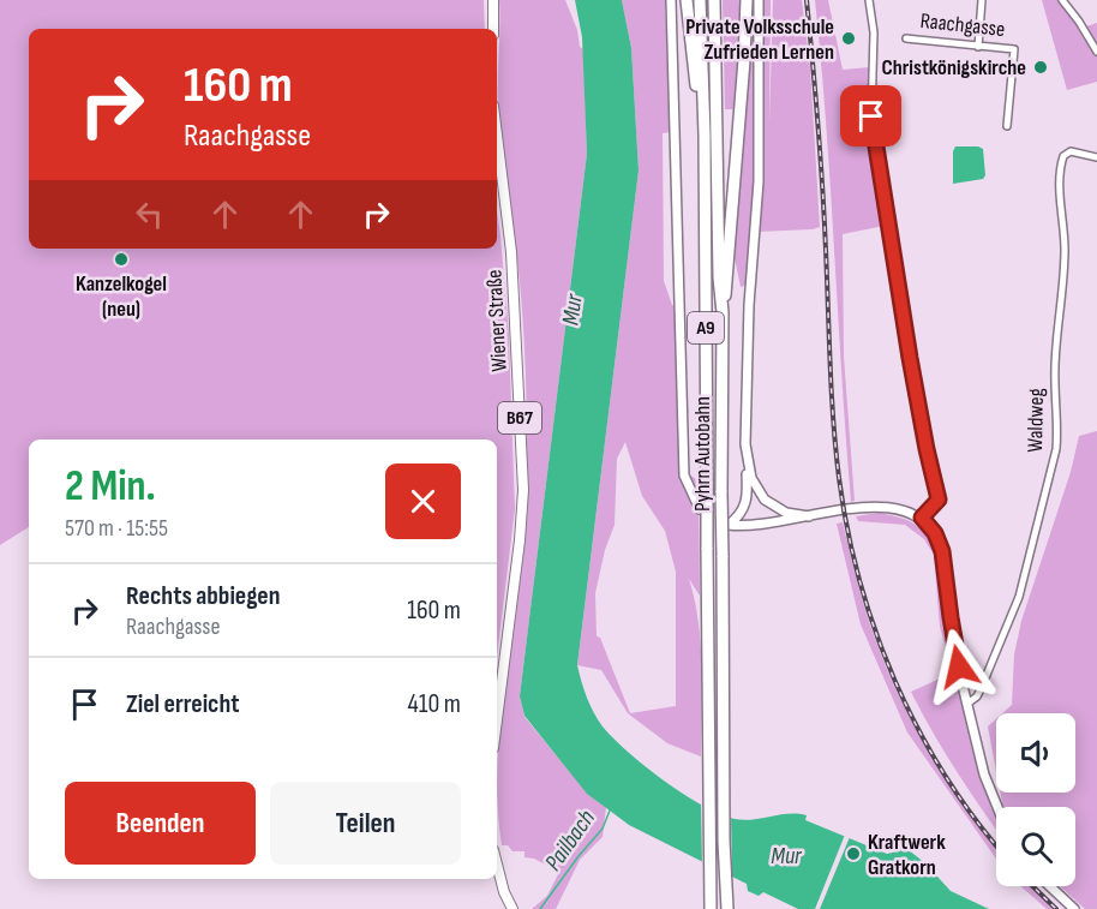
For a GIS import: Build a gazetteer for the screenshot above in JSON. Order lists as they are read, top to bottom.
{
  "streets": {
    "highway": ["A9", "Pyhrn Autobahn"],
    "main road": ["Wiener Straße", "B67"],
    "street": ["Raachgasse", "Waldweg"]
  },
  "water": ["Mur", "Pailbach"],
  "places": [
    "Private Volksschule Zufrieden Lernen",
    "Christkönigskirche",
    "Kanzelkogel (neu)",
    "Kraftwerk Gratkorn"
  ],
  "page": {
    "turn": ["160 m", "Raachgasse"],
    "heading": ["2 Min.", "570 m · 15:55"],
    "list": [
      {
        "name": "Rechts abbiegen",
        "note": "Raachgasse",
        "value": "160 m"
      },
      {
        "name": "Ziel erreicht",
        "value": "410 m"
      }
    ],
    "buttons": ["Beenden", "Teilen"]
  }
}
